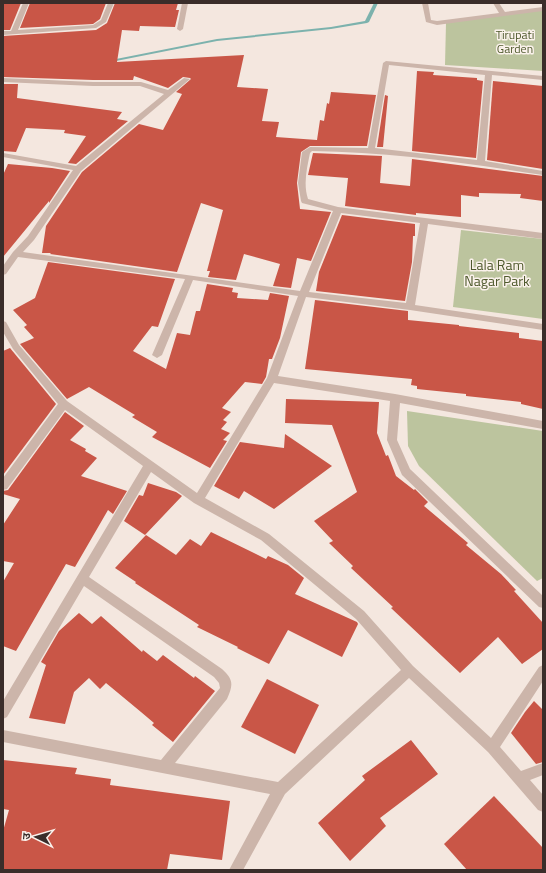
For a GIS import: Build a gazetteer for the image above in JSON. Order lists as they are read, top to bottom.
{
  "parks": ["Tirupati Garden", "Lala Ram Nagar Park"],
  "north": "left"
}
